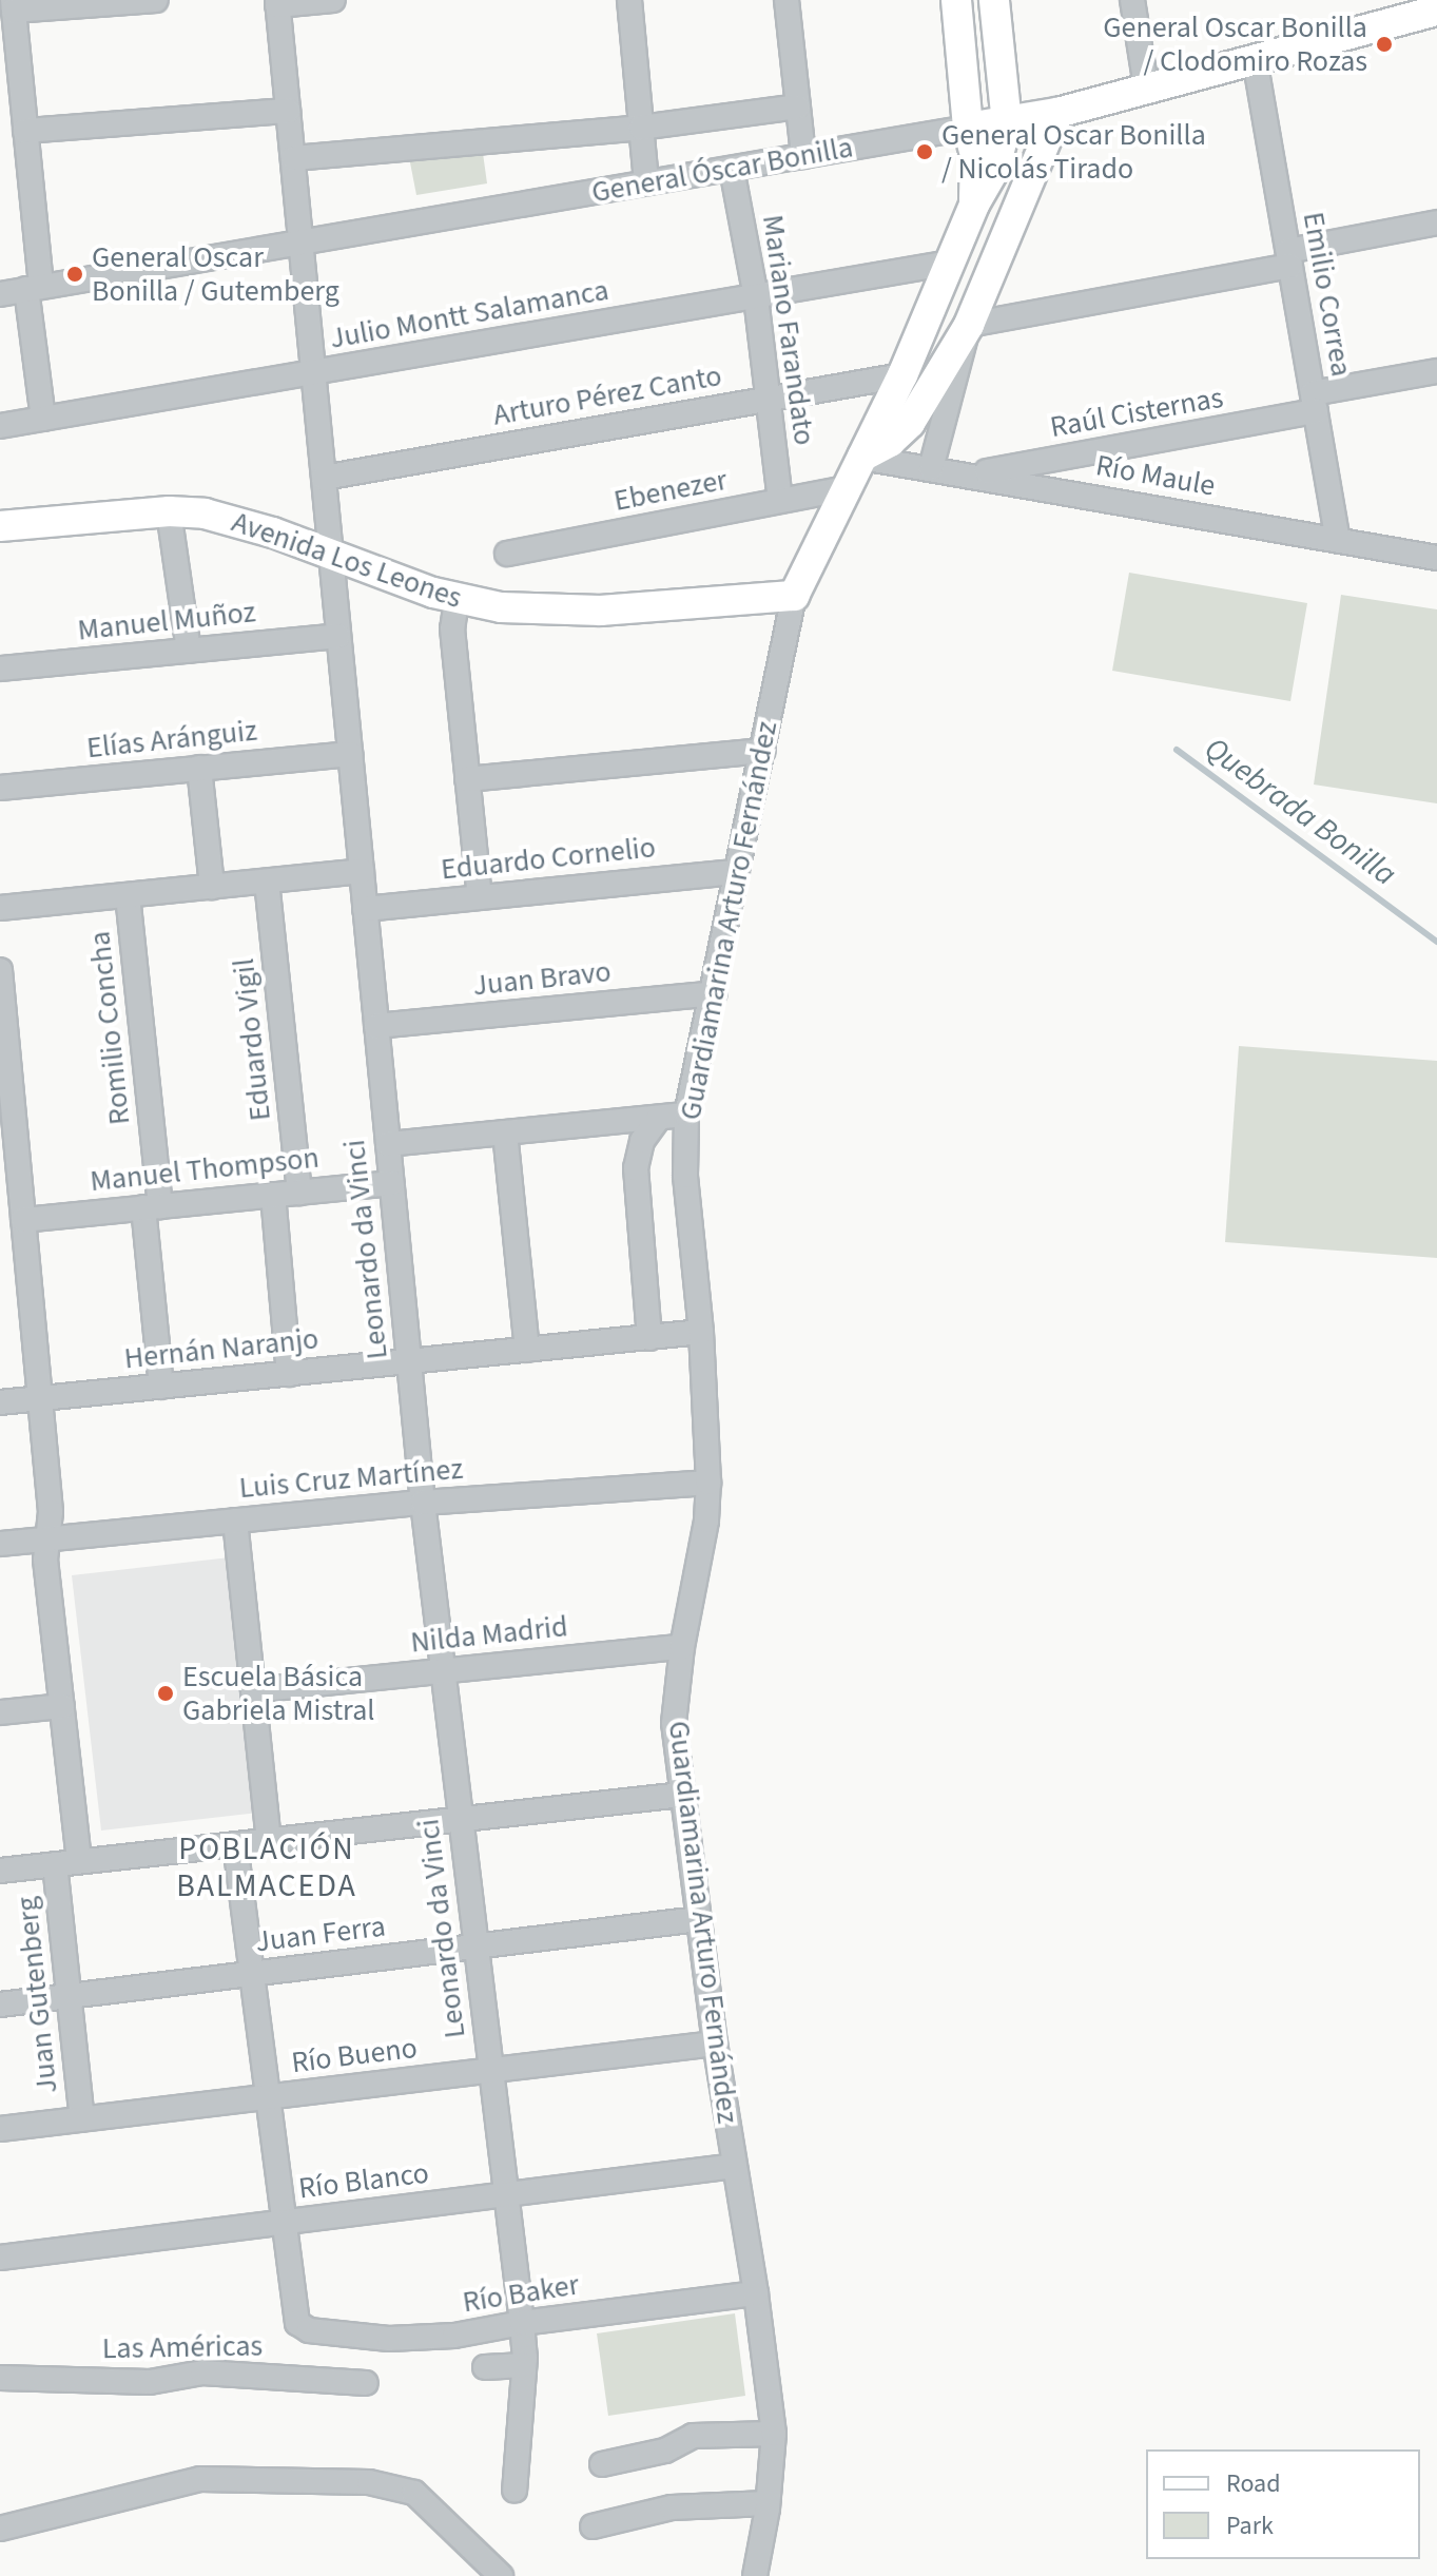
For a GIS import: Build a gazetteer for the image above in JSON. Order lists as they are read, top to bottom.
{
  "streets": {
    "main road": ["General Óscar Bonilla", "Avenida Los Leones", "Guardiamarina Arturo Fernández"],
    "street": [
      "Emilio Correa",
      "Julio Montt Salamanca",
      "Mariano Farandato",
      "Arturo Pérez Canto",
      "Raúl Cisternas",
      "Río Maule",
      "Ebenezer",
      "Manuel Muñoz",
      "Elías Aránguiz",
      "Eduardo Cornelio",
      "Juan Bravo",
      "Romilio Concha",
      "Eduardo Vigil",
      "Manuel Thompson",
      "Leonardo da Vinci",
      "Hernán Naranjo",
      "Luis Cruz Martínez",
      "Nilda Madrid",
      "Juan Ferra",
      "Juan Gutenberg",
      "Río Bueno",
      "Río Blanco",
      "Río Baker",
      "Las Américas"
    ]
  },
  "crossings": [
    ["General Óscar Bonilla", "Emilio Correa"],
    ["General Óscar Bonilla", "Mariano Farandato"],
    ["General Óscar Bonilla", "Leonardo da Vinci"],
    ["Emilio Correa", "Raúl Cisternas"],
    ["Emilio Correa", "Río Maule"],
    ["Julio Montt Salamanca", "Mariano Farandato"],
    ["Julio Montt Salamanca", "Guardiamarina Arturo Fernández"],
    ["Julio Montt Salamanca", "Leonardo da Vinci"],
    ["Mariano Farandato", "Arturo Pérez Canto"],
    ["Mariano Farandato", "Ebenezer"],
    ["Arturo Pérez Canto", "Guardiamarina Arturo Fernández"],
    ["Arturo Pérez Canto", "Leonardo da Vinci"],
    ["Raúl Cisternas", "Río Maule"],
    ["Río Maule", "Guardiamarina Arturo Fernández"],
    ["Ebenezer", "Guardiamarina Arturo Fernández"],
    ["Avenida Los Leones", "Guardiamarina Arturo Fernández"],
    ["Avenida Los Leones", "Leonardo da Vinci"],
    ["Manuel Muñoz", "Leonardo da Vinci"],
    ["Elías Aránguiz", "Leonardo da Vinci"],
    ["Eduardo Cornelio", "Guardiamarina Arturo Fernández"],
    ["Eduardo Cornelio", "Leonardo da Vinci"],
    ["Guardiamarina Arturo Fernández", "Juan Bravo"],
    ["Guardiamarina Arturo Fernández", "Hernán Naranjo"],
    ["Guardiamarina Arturo Fernández", "Luis Cruz Martínez"],
    ["Guardiamarina Arturo Fernández", "Nilda Madrid"],
    ["Guardiamarina Arturo Fernández", "Juan Ferra"],
    ["Guardiamarina Arturo Fernández", "Río Bueno"],
    ["Guardiamarina Arturo Fernández", "Río Blanco"],
    ["Guardiamarina Arturo Fernández", "Río Baker"],
    ["Juan Bravo", "Leonardo da Vinci"],
    ["Romilio Concha", "Manuel Thompson"],
    ["Romilio Concha", "Hernán Naranjo"],
    ["Eduardo Vigil", "Manuel Thompson"],
    ["Manuel Thompson", "Leonardo da Vinci"],
    ["Leonardo da Vinci", "Hernán Naranjo"],
    ["Leonardo da Vinci", "Luis Cruz Martínez"],
    ["Leonardo da Vinci", "Nilda Madrid"],
    ["Leonardo da Vinci", "Juan Ferra"],
    ["Leonardo da Vinci", "Río Bueno"],
    ["Leonardo da Vinci", "Río Blanco"],
    ["Leonardo da Vinci", "Río Baker"],
    ["Juan Ferra", "Juan Gutenberg"],
    ["Juan Gutenberg", "Río Bueno"],
    ["Río Blanco", "Río Baker"]
  ],
  "districts": ["POBLACIÓN BALMACEDA"],
  "water": ["Quebrada Bonilla"],
  "places": [
    "General Oscar Bonilla / Clodomiro Rozas",
    "General Oscar Bonilla / Nicolás Tirado",
    "General Oscar Bonilla / Gutemberg",
    "Escuela Básica Gabriela Mistral"
  ],
  "legend": ["Road", "Park"]
}
